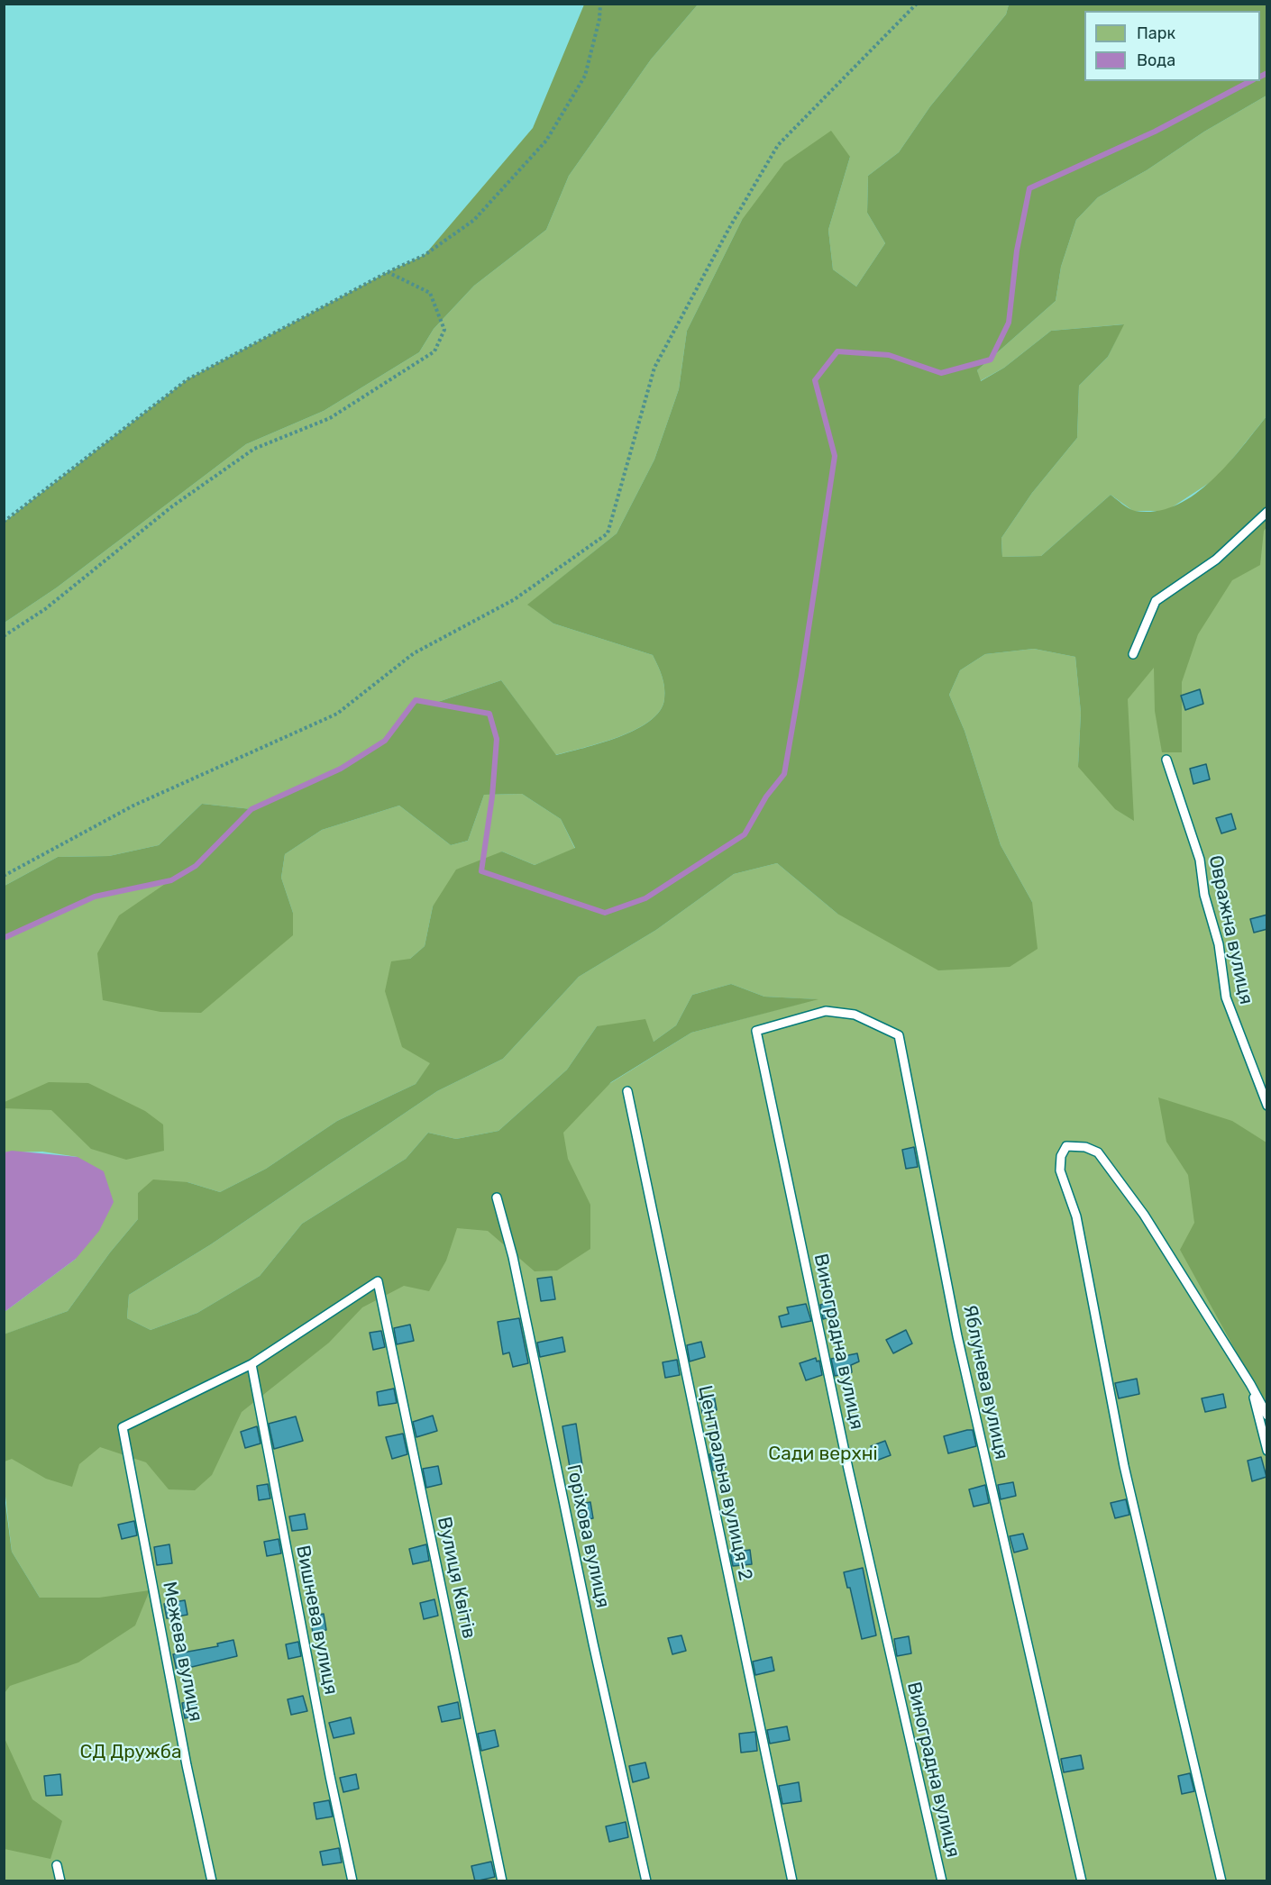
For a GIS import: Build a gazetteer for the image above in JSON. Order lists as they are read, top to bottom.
{
  "streets": {
    "lane": [
      "Овражна вулиця",
      "Виноградна вулиця",
      "Яблунева вулиця",
      "Центральна вулиця-2",
      "Горіхова вулиця",
      "Вулиця Квітів",
      "Вишнева вулиця",
      "Межева вулиця"
    ]
  },
  "crossings": [
    ["Виноградна вулиця", "Яблунева вулиця"],
    ["Вулиця Квітів", "Вишнева вулиця"],
    ["Вулиця Квітів", "Межева вулиця"],
    ["Вишнева вулиця", "Межева вулиця"]
  ],
  "parks": ["Сади верхні", "СД Дружба"],
  "legend": ["Парк", "Вода"]
}
